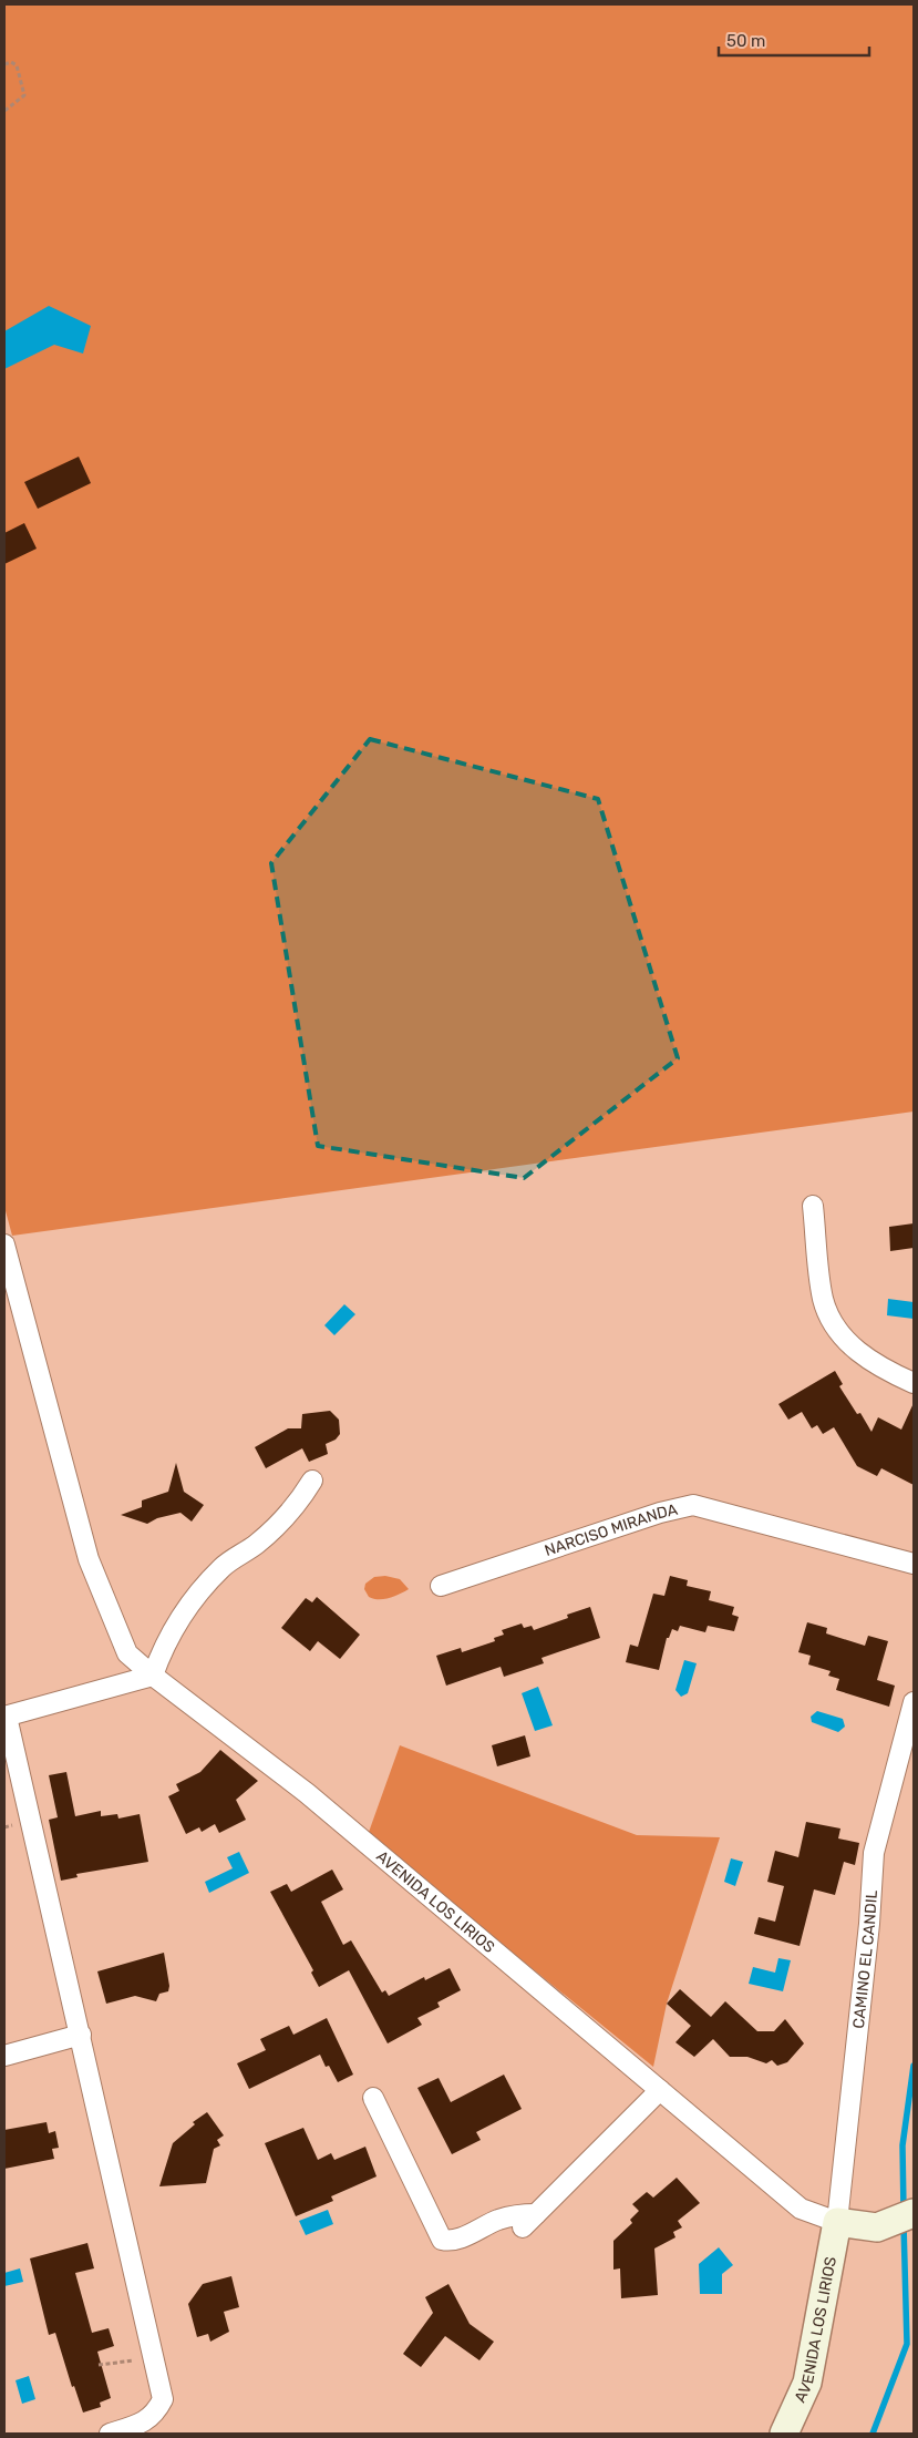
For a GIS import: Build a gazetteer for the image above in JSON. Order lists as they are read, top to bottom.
{
  "streets": {
    "street": ["NARCISO MIRANDA", "AVENIDA LOS LIRIOS", "CAMINO EL CANDIL"]
  },
  "crossings": [
    ["AVENIDA LOS LIRIOS", "CAMINO EL CANDIL"]
  ],
  "scale_bar": "50 m"
}
